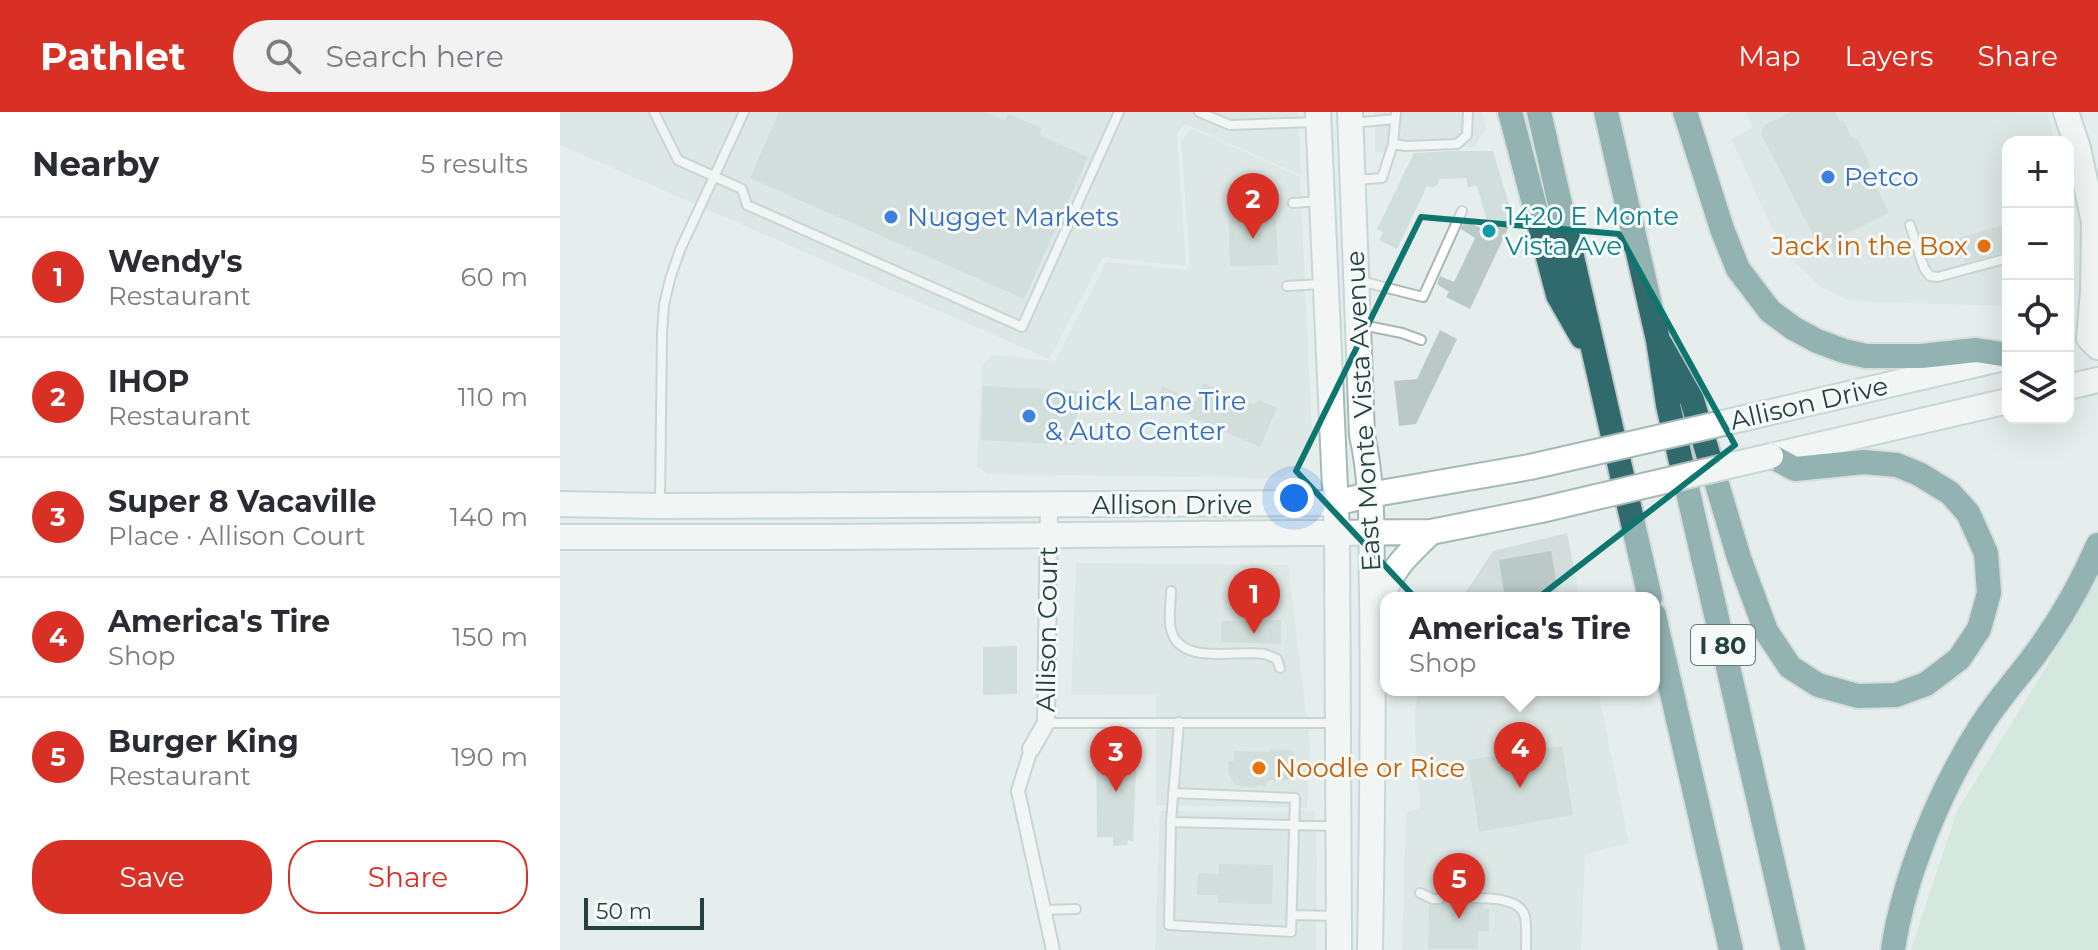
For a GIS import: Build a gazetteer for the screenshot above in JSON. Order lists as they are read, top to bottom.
{
  "streets": {
    "highway": ["I 80"],
    "main road": ["Allison Drive", "East Monte Vista Avenue"],
    "street": ["Allison Court"]
  },
  "crossings": [
    ["Allison Drive", "East Monte Vista Avenue"],
    ["Allison Drive", "Allison Court"]
  ],
  "places": [
    "Petco",
    "Nugget Markets",
    "1420 E Monte Vista Ave",
    "Jack in the Box",
    "Quick Lane Tire & Auto Center",
    "Noodle or Rice"
  ],
  "scale_bar": "50 m",
  "page": {
    "header": "Pathlet",
    "search": "Search here",
    "nav": ["Map", "Layers", "Share"],
    "heading": ["Nearby", "5 results"],
    "map_buttons": ["+", "−"],
    "pins": [
      "2",
      "1",
      "4",
      "3",
      "5"
    ],
    "list": [
      {
        "mark": "1",
        "name": "Wendy's",
        "note": "Restaurant",
        "value": "60 m"
      },
      {
        "mark": "2",
        "name": "IHOP",
        "note": "Restaurant",
        "value": "110 m"
      },
      {
        "mark": "3",
        "name": "Super 8 Vacaville",
        "note": "Place · Allison Court",
        "value": "140 m"
      },
      {
        "mark": "4",
        "name": "America's Tire",
        "note": "Shop",
        "value": "150 m"
      },
      {
        "mark": "5",
        "name": "Burger King",
        "note": "Restaurant",
        "value": "190 m"
      }
    ],
    "popup": ["America's Tire", "Shop"],
    "buttons": ["Save", "Share"],
    "scale": "50 m"
  }
}
